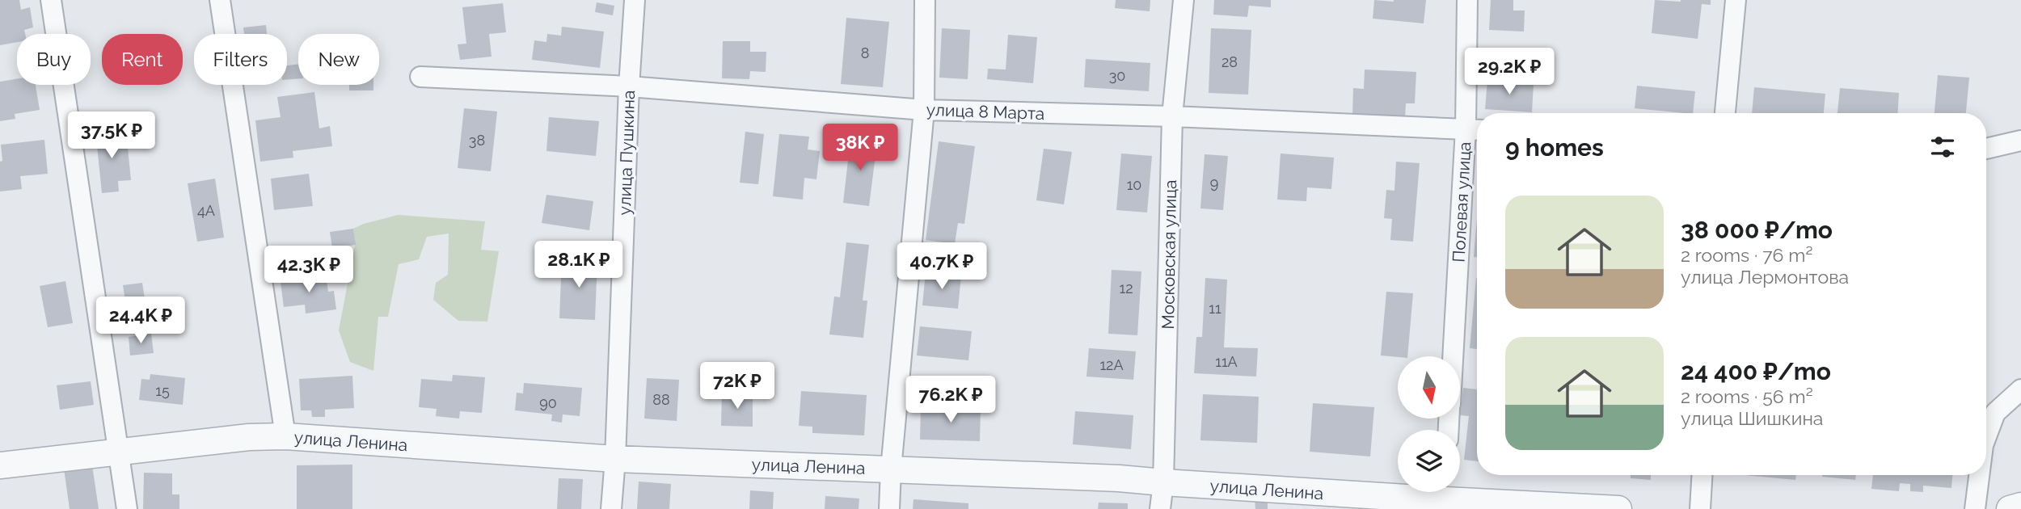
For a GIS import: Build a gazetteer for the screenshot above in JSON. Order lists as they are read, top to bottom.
{
  "streets": {
    "street": [
      "улица 8 Марта",
      "улица Пушкина",
      "Полевая улица",
      "Московская улица",
      "улица Ленина"
    ]
  },
  "crossings": [
    ["улица 8 Марта", "улица Пушкина"],
    ["улица 8 Марта", "Полевая улица"],
    ["улица 8 Марта", "Московская улица"],
    ["улица Пушкина", "улица Ленина"],
    ["Московская улица", "улица Ленина"]
  ],
  "house_numbers": [
    "8",
    "28",
    "30",
    "38",
    "9",
    "10",
    "4А",
    "12",
    "11",
    "11А",
    "12А",
    "15",
    "88",
    "90"
  ],
  "north": "bottom",
  "page": {
    "chip": [
      "Buy",
      "Rent",
      "Filters",
      "New"
    ],
    "price": [
      "29.2K ₽",
      "37.5K ₽",
      "38K ₽",
      "28.1K ₽",
      "40.7K ₽",
      "42.3K ₽",
      "24.4K ₽",
      "72K ₽",
      "76.2K ₽"
    ],
    "heading": "9 homes",
    "list": [
      {
        "name": "38 000 ₽/mo",
        "note": "2 rooms · 76 m² · улица Лермонтова"
      },
      {
        "name": "24 400 ₽/mo",
        "note": "2 rooms · 56 m² · улица Шишкина"
      }
    ]
  }
}
